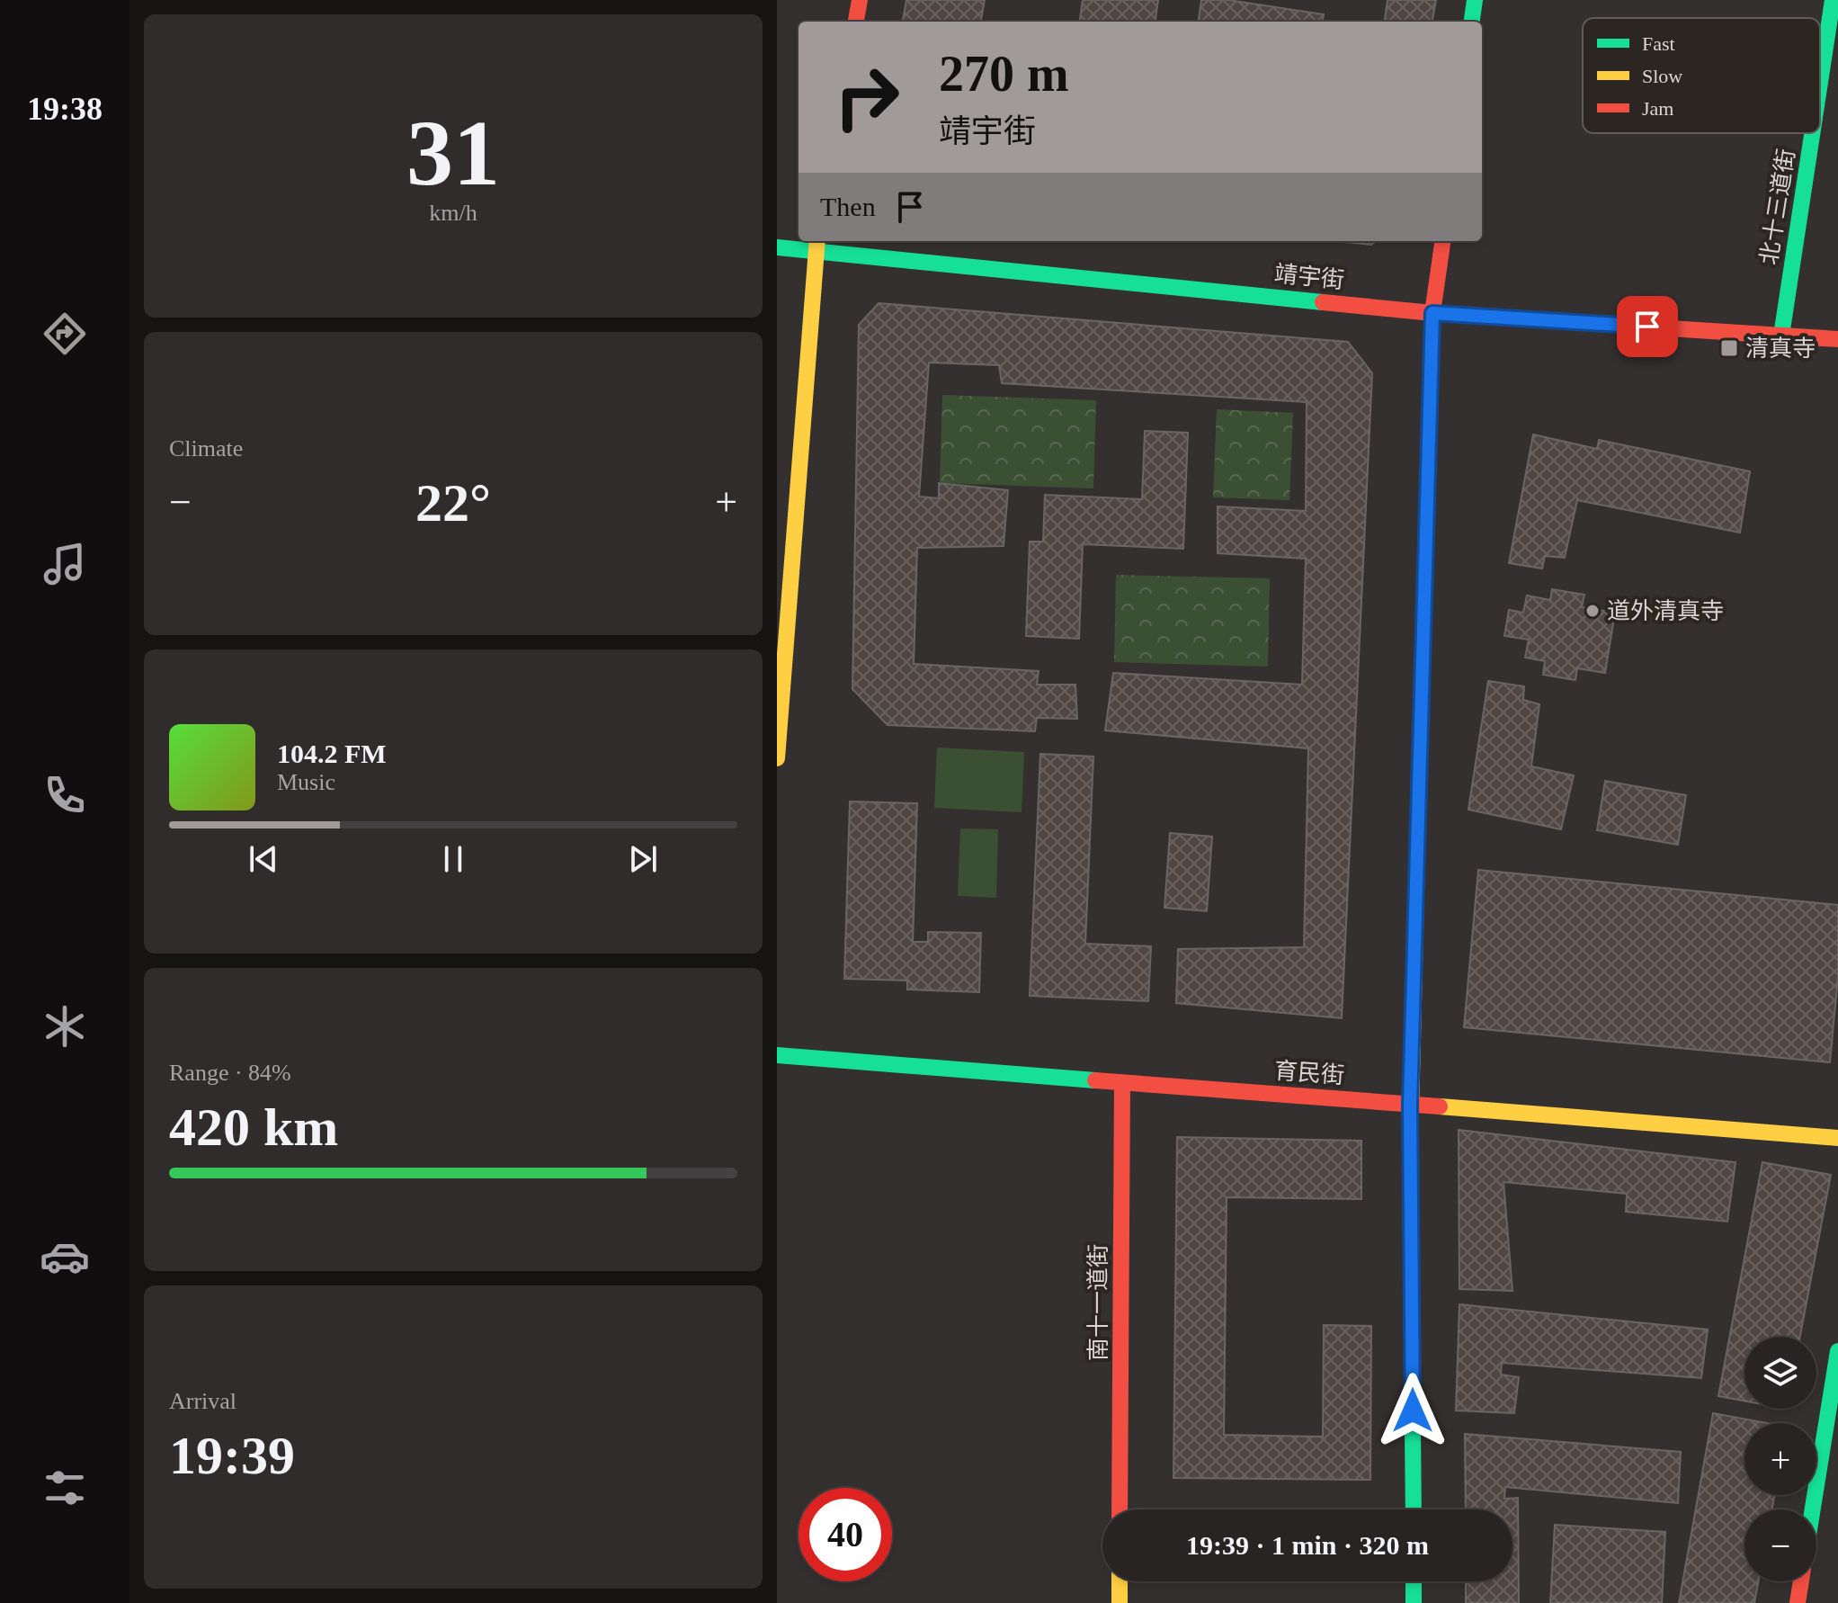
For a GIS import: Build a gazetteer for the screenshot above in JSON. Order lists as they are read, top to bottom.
{
  "streets": {
    "street": [
      "北十三道街",
      "靖宇街",
      "育民街",
      "南十一道街"
    ]
  },
  "crossings": [
    ["北十三道街", "靖宇街"],
    ["育民街", "南十一道街"]
  ],
  "places": {
    "transit": ["清真寺"],
    "other": ["道外清真寺"]
  },
  "legend": ["Fast", "Slow", "Jam"],
  "page": {
    "tabs": "19:38",
    "tile": [
      ["31", "km/h"],
      "Climate",
      ["Range · 84%", "420 km"],
      ["Arrival", "19:39"]
    ],
    "turn": ["270 m", "靖宇街"],
    "then": "Then",
    "heat": ["−", "22°", "+"],
    "song": ["104.2 FM", "Music"],
    "map_buttons": ["+", "−"],
    "limit": "40",
    "trip": "19:39 · 1 min · 320 m"
  }
}
